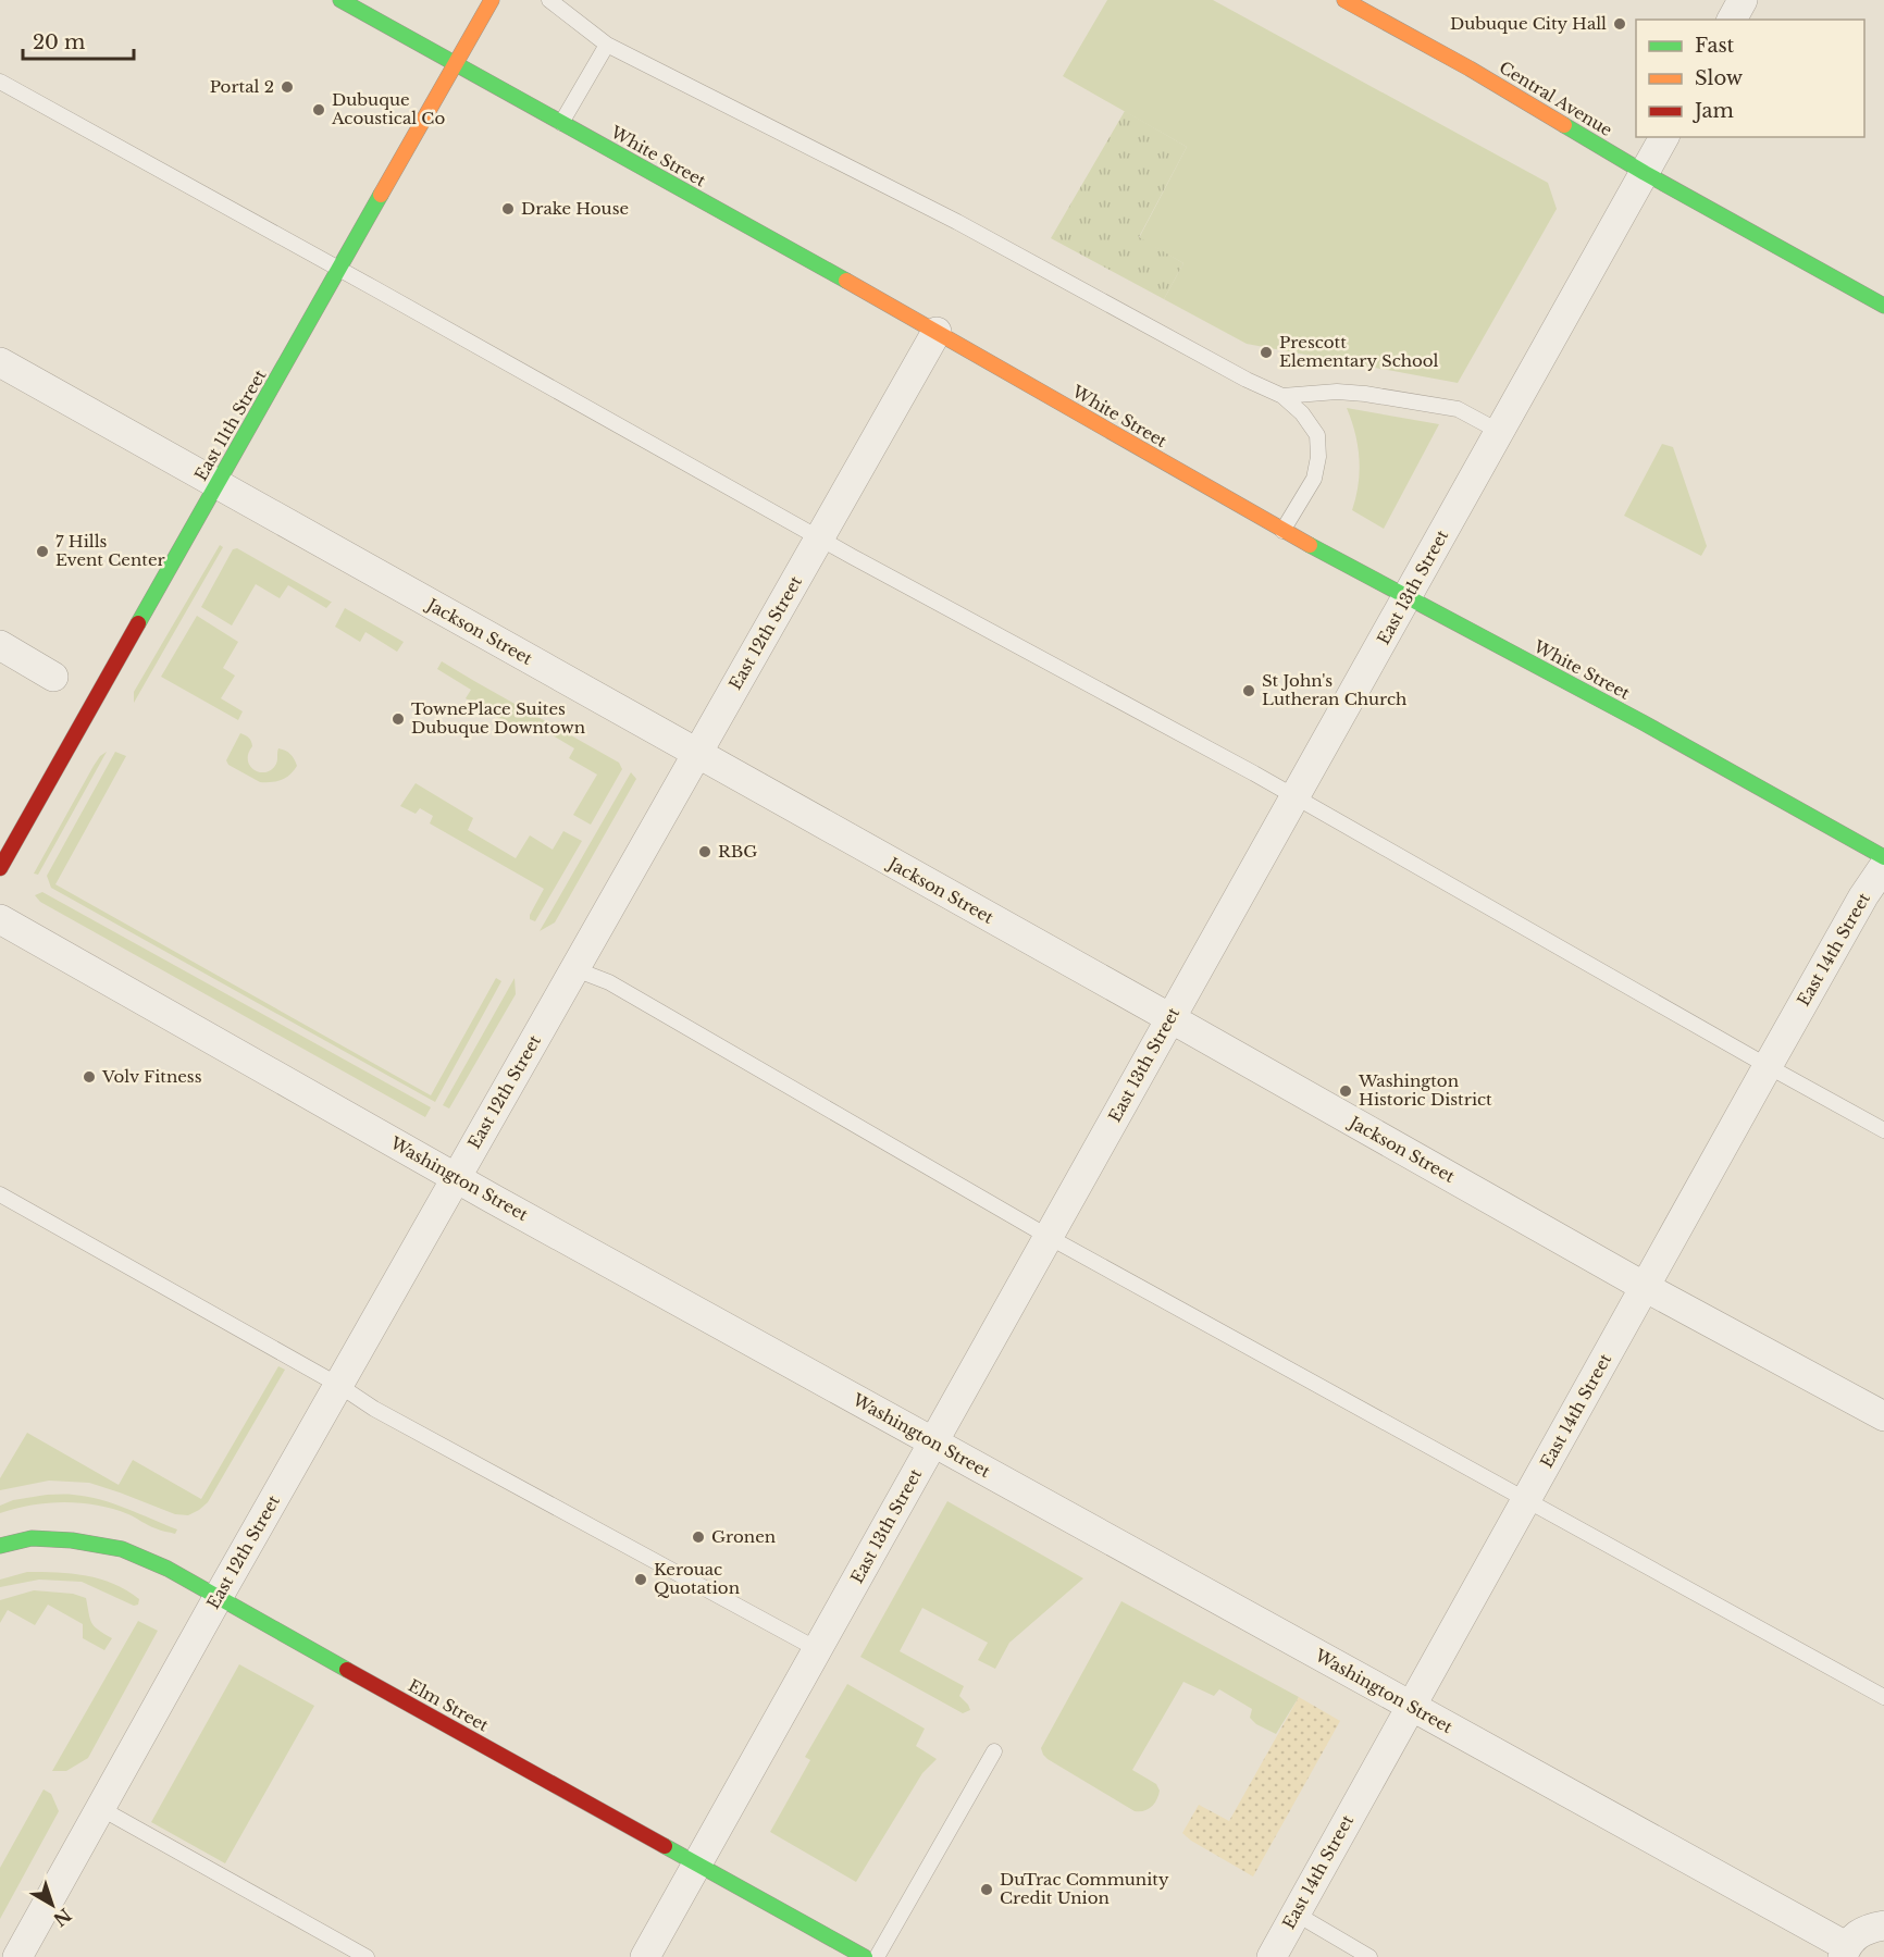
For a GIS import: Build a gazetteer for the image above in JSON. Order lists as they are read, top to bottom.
{
  "streets": {
    "main road": [
      "Central Avenue",
      "White Street",
      "East 11th Street",
      "Elm Street"
    ],
    "street": [
      "East 13th Street",
      "Jackson Street",
      "East 12th Street",
      "East 14th Street",
      "Washington Street"
    ]
  },
  "crossings": [
    ["Central Avenue", "East 13th Street"],
    ["White Street", "East 11th Street"],
    ["White Street", "East 13th Street"],
    ["White Street", "East 12th Street"],
    ["East 11th Street", "Jackson Street"],
    ["East 13th Street", "Jackson Street"],
    ["East 13th Street", "Washington Street"],
    ["East 13th Street", "Elm Street"],
    ["Jackson Street", "East 12th Street"],
    ["Jackson Street", "East 14th Street"],
    ["East 12th Street", "Washington Street"],
    ["East 12th Street", "Elm Street"],
    ["East 14th Street", "Washington Street"]
  ],
  "places": [
    "Dubuque City Hall",
    "Portal 2",
    "Dubuque Acoustical Co",
    "Drake House",
    "Prescott Elementary School",
    "7 Hills Event Center",
    "St John's Lutheran Church",
    "TownePlace Suites Dubuque Downtown",
    "RBG",
    "Volv Fitness",
    "Washington Historic District",
    "Gronen",
    "Kerouac Quotation",
    "DuTrac Community Credit Union"
  ],
  "legend": ["Fast", "Slow", "Jam"],
  "scale_bar": "20 m",
  "north": "bottom right"
}
